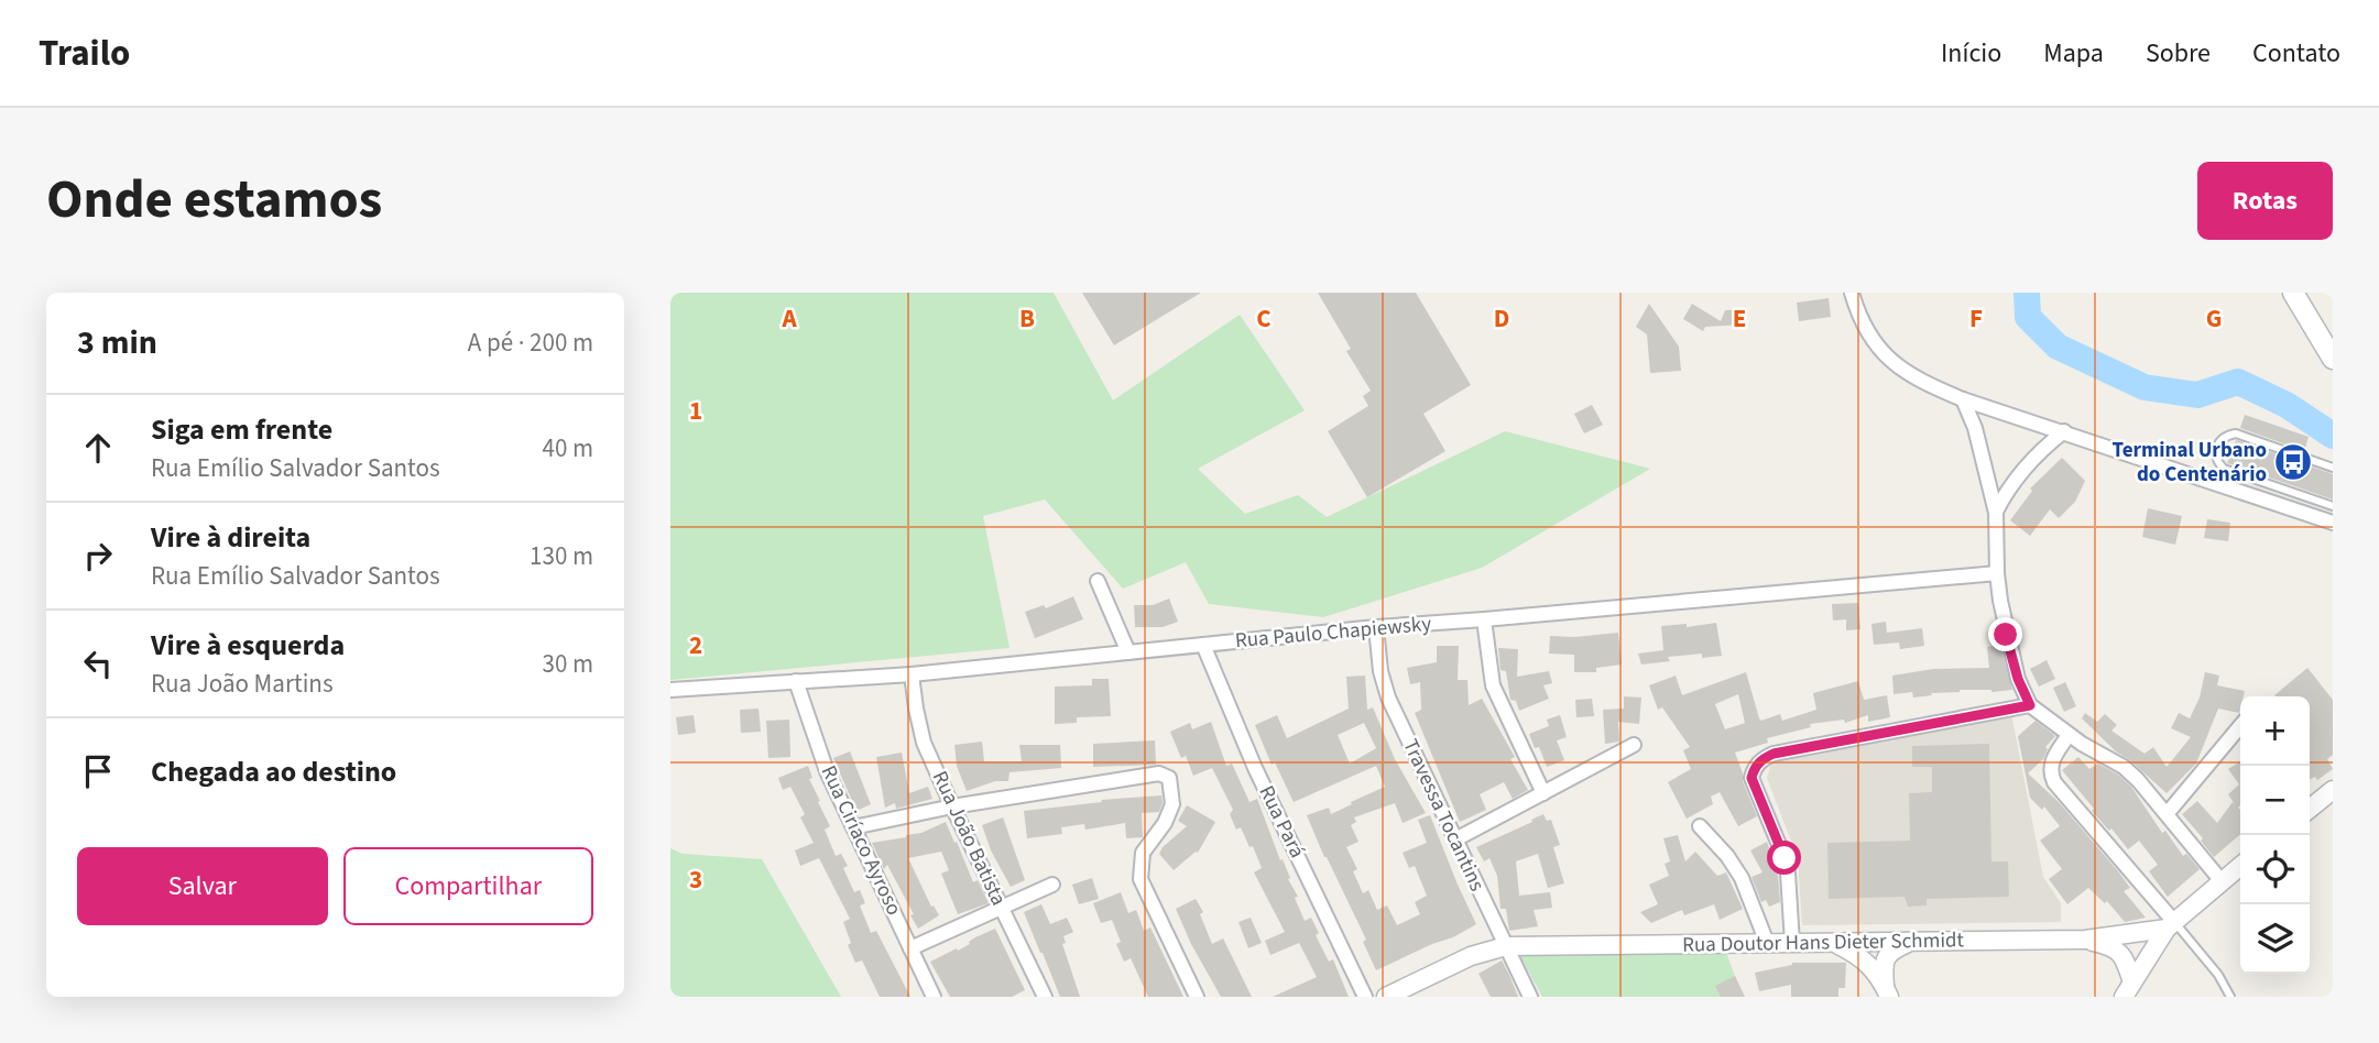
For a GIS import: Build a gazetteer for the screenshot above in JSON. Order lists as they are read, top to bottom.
{
  "streets": {
    "street": [
      "Rua Paulo Chapiewsky",
      "Travessa Tocantins",
      "Rua Pará",
      "Rua João Batista",
      "Rua Ciríaco Ayroso",
      "Rua Doutor Hans Dieter Schmidt"
    ]
  },
  "crossings": [
    ["Rua Paulo Chapiewsky", "Travessa Tocantins"],
    ["Rua Paulo Chapiewsky", "Rua Pará"],
    ["Rua Paulo Chapiewsky", "Rua João Batista"],
    ["Rua Paulo Chapiewsky", "Rua Ciríaco Ayroso"],
    ["Travessa Tocantins", "Rua Doutor Hans Dieter Schmidt"]
  ],
  "places": {
    "bus stop": ["Terminal Urbano do Centenário"]
  },
  "page": {
    "header": "Trailo",
    "nav": [
      "Início",
      "Mapa",
      "Sobre",
      "Contato"
    ],
    "title": "Onde estamos",
    "buttons": [
      "Rotas",
      ["Salvar", "Compartilhar"]
    ],
    "heading": ["3 min", "A pé · 200 m"],
    "list": [
      ["Siga em frente", "Rua Emílio Salvador Santos", "40 m"],
      ["Vire à direita", "Rua Emílio Salvador Santos", "130 m"],
      ["Vire à esquerda", "Rua João Martins", "30 m"],
      "Chegada ao destino"
    ],
    "map_buttons": ["+", "−"]
  },
  "grid": {
    "columns": [
      "A",
      "B",
      "C",
      "D",
      "E",
      "F",
      "G"
    ],
    "rows": ["1", "2", "3"]
  }
}
